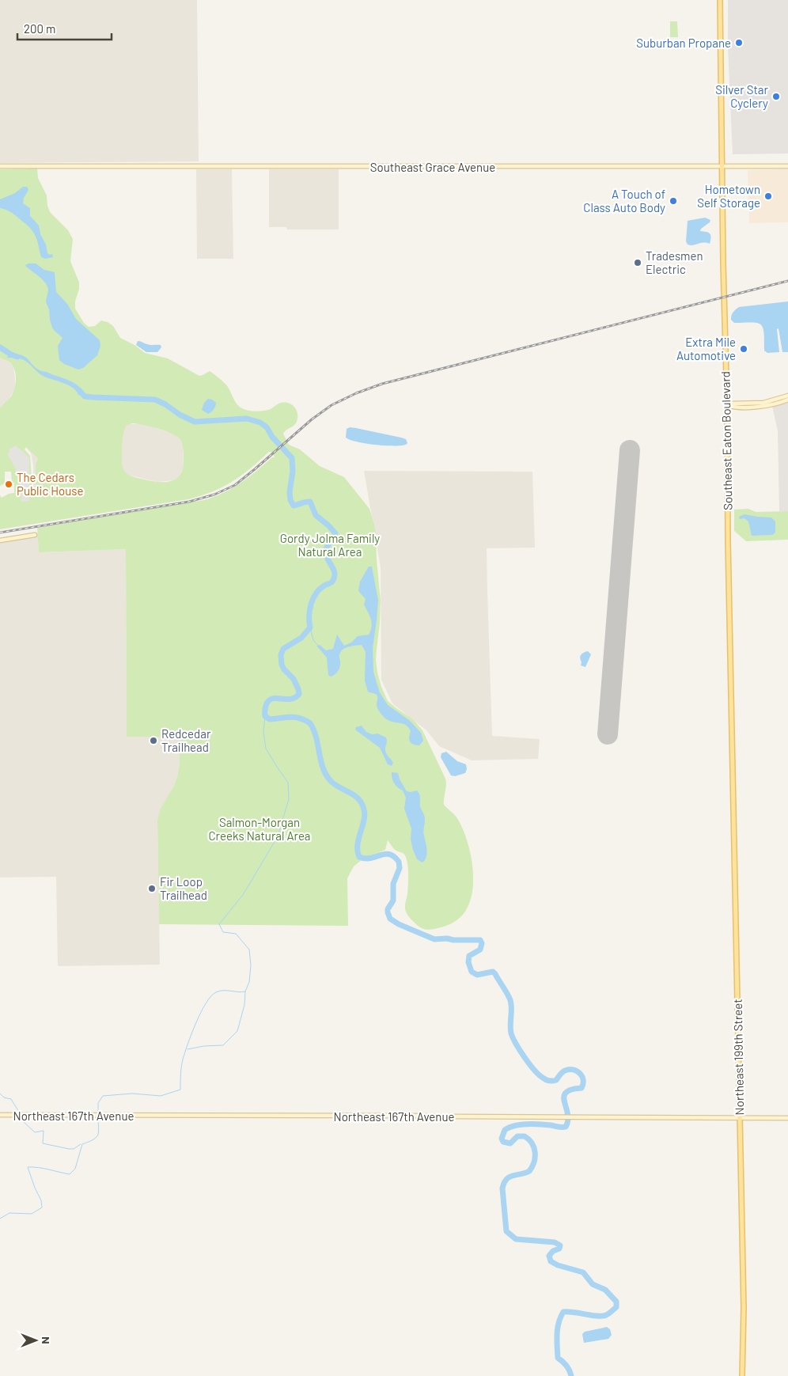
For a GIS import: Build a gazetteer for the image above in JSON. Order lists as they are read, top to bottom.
{
  "streets": {
    "main road": ["Southeast Eaton Boulevard", "Northeast 199th Street"],
    "street": ["Southeast Grace Avenue", "Northeast 167th Avenue"]
  },
  "crossings": [
    ["Southeast Grace Avenue", "Southeast Eaton Boulevard"],
    ["Southeast Eaton Boulevard", "Northeast 199th Street"],
    ["Northeast 199th Street", "Northeast 167th Avenue"]
  ],
  "parks": ["Gordy Jolma Family Natural Area", "Salmon-Morgan Creeks Natural Area"],
  "places": [
    "Suburban Propane",
    "Silver Star Cyclery",
    "Hometown Self Storage",
    "A Touch of Class Auto Body",
    "Tradesmen Electric",
    "Extra Mile Automotive",
    "The Cedars Public House",
    "Redcedar Trailhead",
    "Fir Loop Trailhead"
  ],
  "scale_bar": "200 m",
  "north": "right"
}
